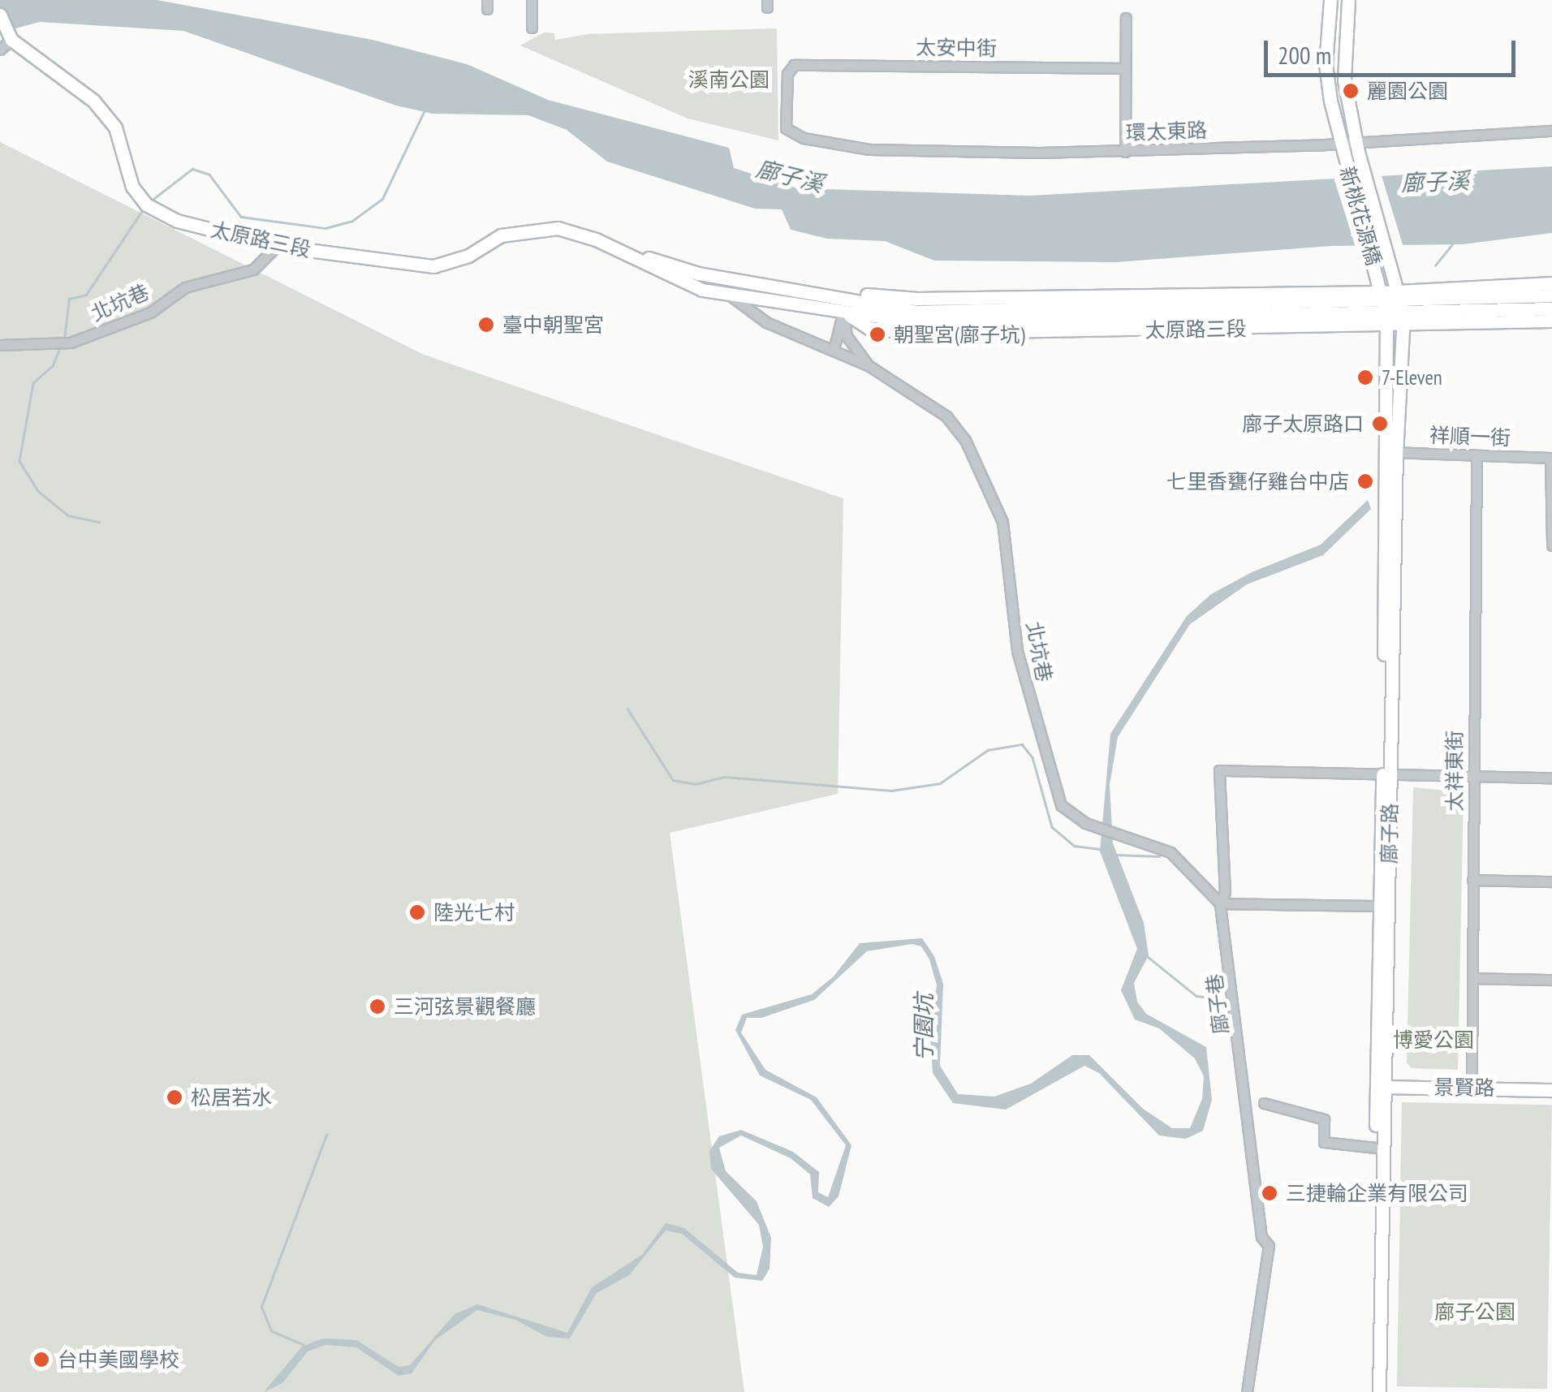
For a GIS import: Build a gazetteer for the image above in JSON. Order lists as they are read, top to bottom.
{
  "streets": {
    "main road": [
      "新桃花源橋",
      "太原路三段",
      "廍子路",
      "景賢路"
    ],
    "street": [
      "太安中街",
      "環太東路",
      "北坑巷",
      "祥順一街",
      "太祥東街",
      "廍子巷"
    ]
  },
  "crossings": [
    ["太安中街", "環太東路"],
    ["環太東路", "新桃花源橋"],
    ["新桃花源橋", "太原路三段"],
    ["新桃花源橋", "廍子路"],
    ["太原路三段", "北坑巷"],
    ["太原路三段", "廍子路"],
    ["北坑巷", "廍子巷"],
    ["祥順一街", "太祥東街"],
    ["祥順一街", "廍子路"],
    ["太祥東街", "景賢路"],
    ["廍子路", "廍子巷"],
    ["廍子路", "景賢路"]
  ],
  "water": ["廍子溪", "宁園坑"],
  "parks": ["溪南公園", "博愛公園", "廍子公園"],
  "places": [
    "麗園公園",
    "臺中朝聖宮",
    "朝聖宮(廍子坑)",
    "7-Eleven",
    "廍子太原路口",
    "七里香甕仔雞台中店",
    "陸光七村",
    "三河弦景觀餐廳",
    "松居若水",
    "三捷輪企業有限公司",
    "台中美國學校"
  ],
  "scale_bar": "200 m"
}
